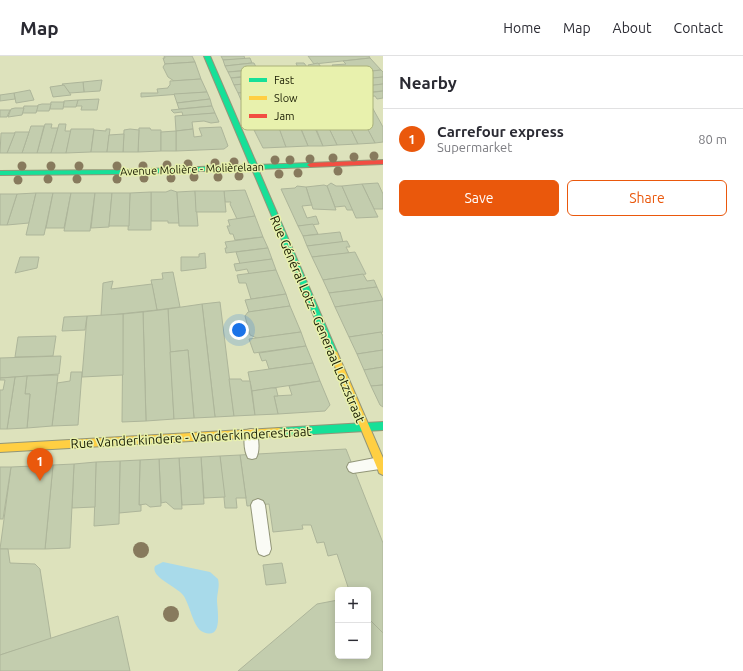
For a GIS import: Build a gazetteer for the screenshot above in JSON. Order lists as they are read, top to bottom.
{
  "streets": {
    "street": ["Avenue Molière - Molièrelaan", "Rue Général Lotz - Generaal Lotzstraat", "Rue Vanderkindere - Vanderkinderestraat"]
  },
  "crossings": [
    ["Avenue Molière - Molièrelaan", "Rue Général Lotz - Generaal Lotzstraat"],
    ["Rue Général Lotz - Generaal Lotzstraat", "Rue Vanderkindere - Vanderkinderestraat"]
  ],
  "legend": ["Fast", "Slow", "Jam"],
  "page": {
    "header": "Map",
    "nav": [
      "Home",
      "Map",
      "About",
      "Contact"
    ],
    "heading": "Nearby",
    "list": [
      {
        "mark": "1",
        "name": "Carrefour express",
        "note": "Supermarket",
        "value": "80 m"
      }
    ],
    "buttons": ["Save", "Share"],
    "pins": "1",
    "map_buttons": ["+", "−"]
  }
}
